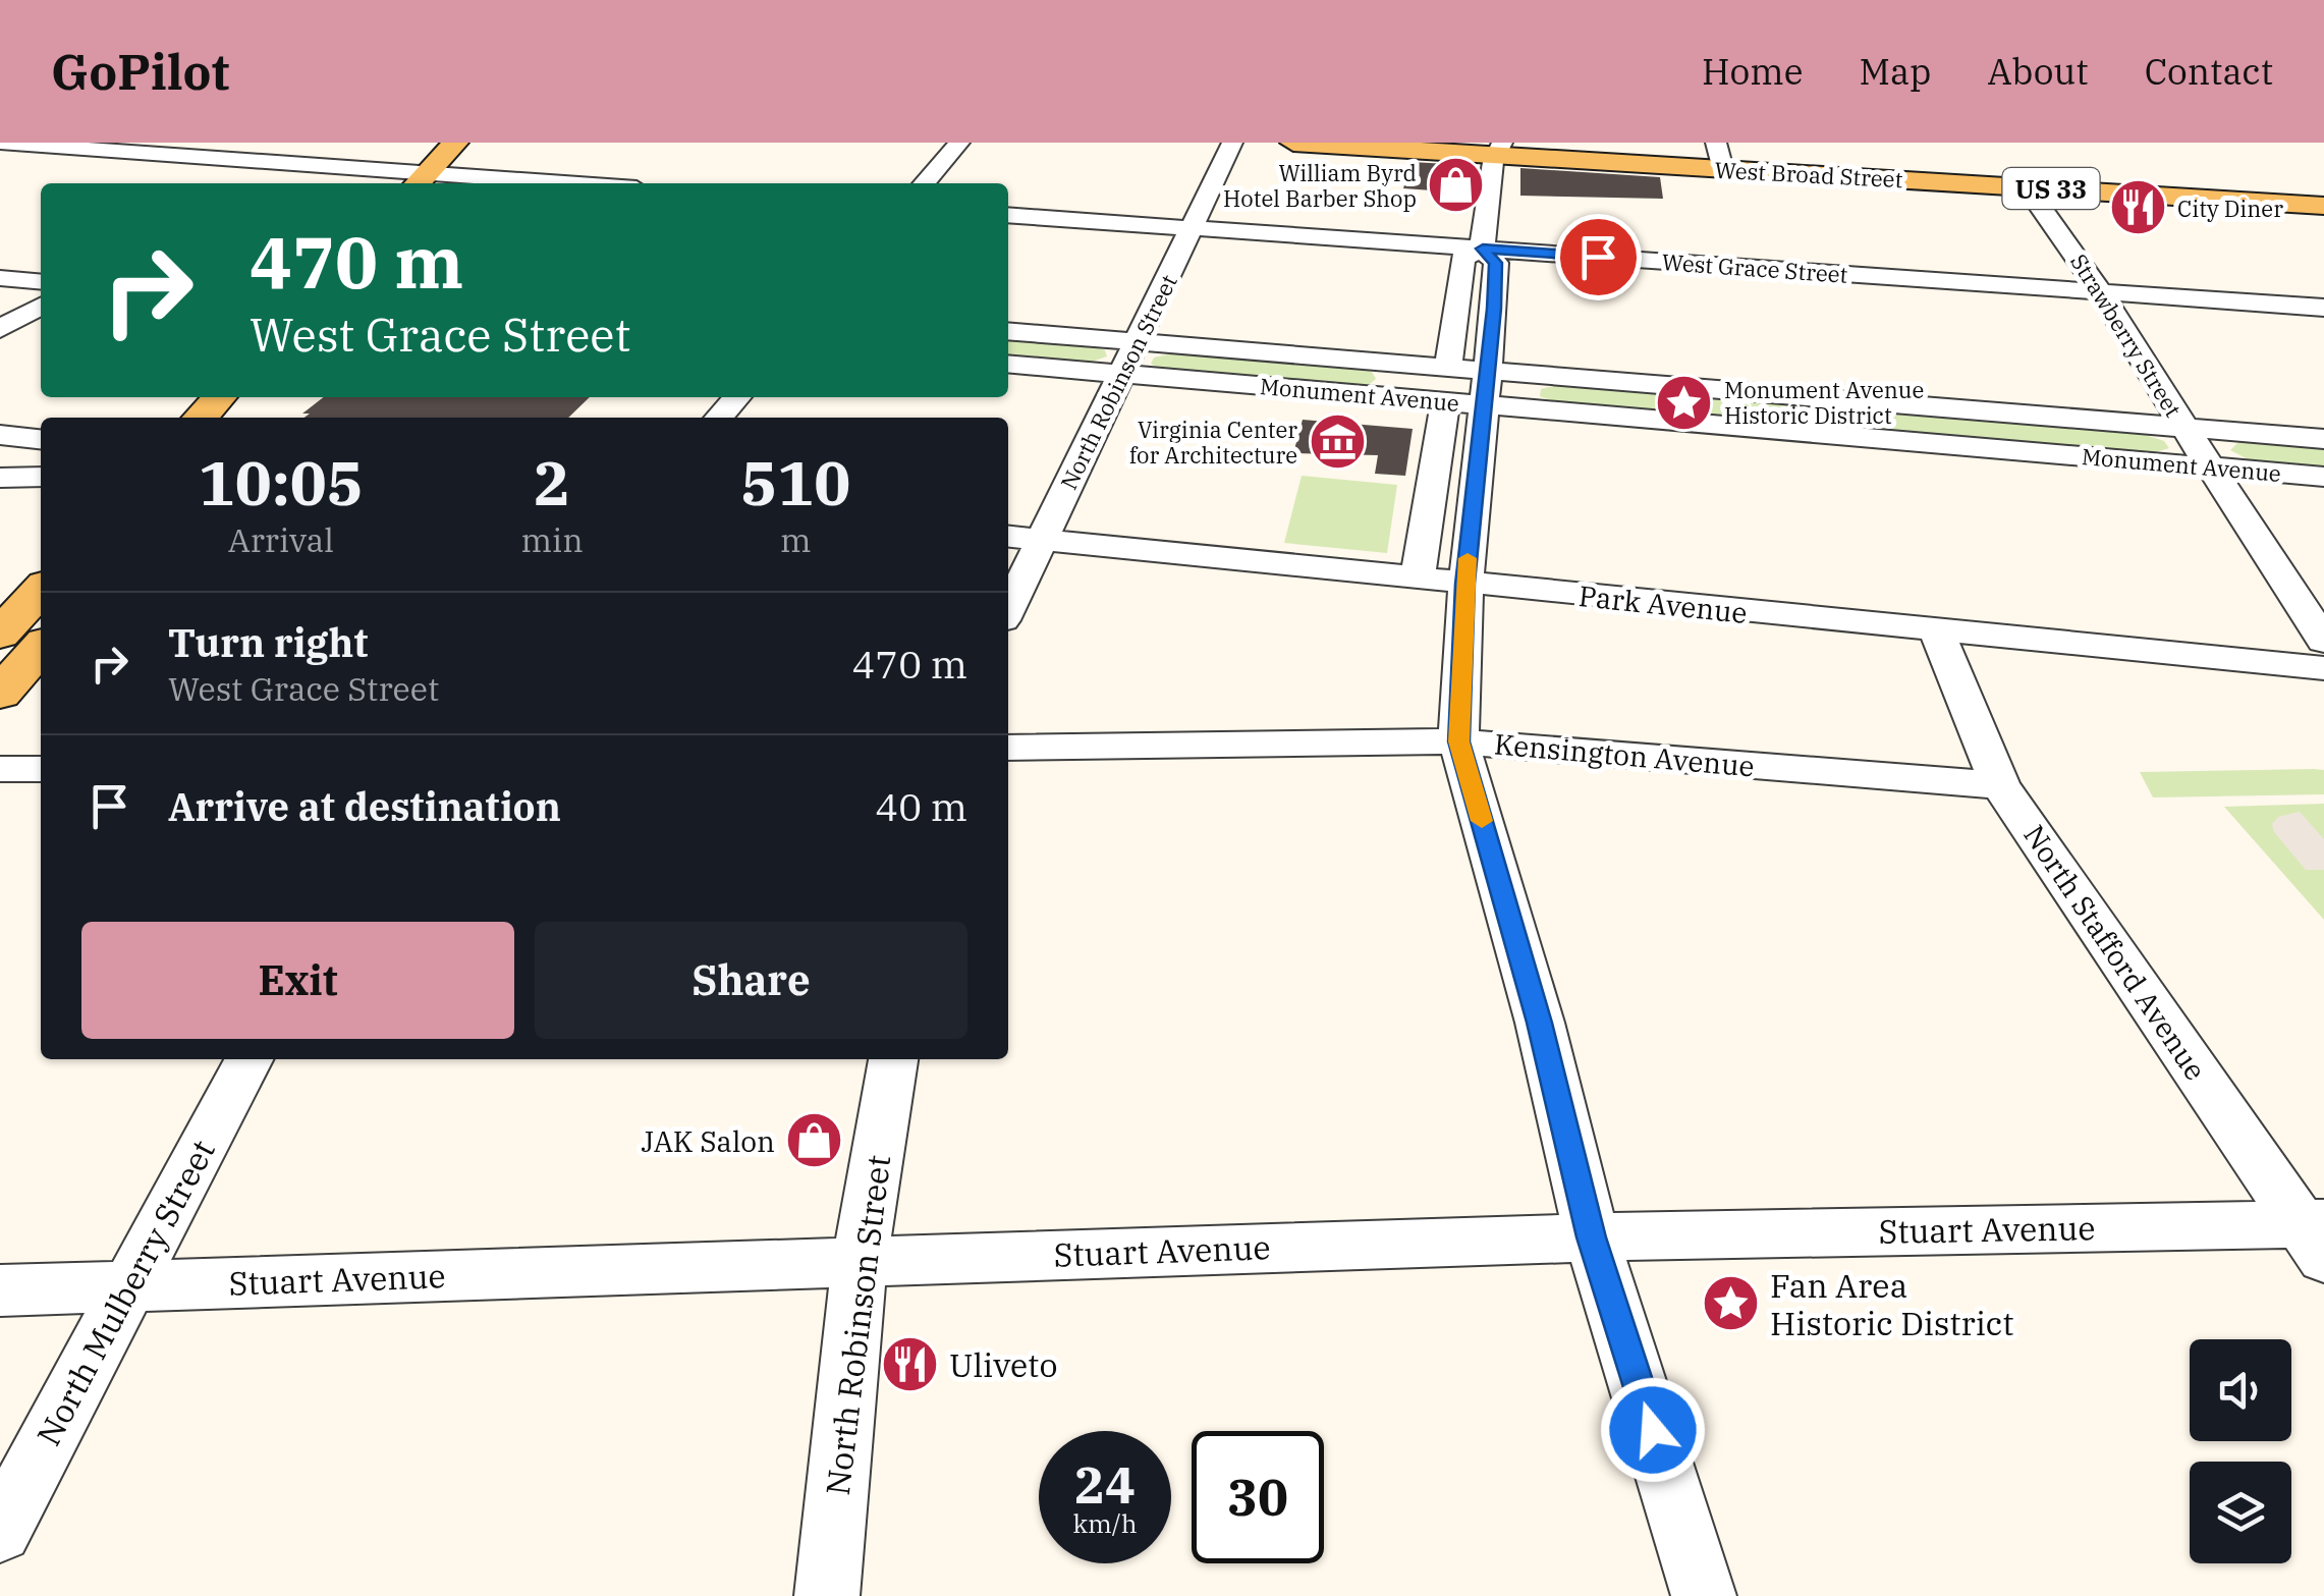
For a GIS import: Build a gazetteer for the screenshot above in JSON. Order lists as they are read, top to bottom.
{
  "streets": {
    "main road": ["West Broad Street", "US 33"],
    "street": [
      "West Grace Street",
      "Strawberry Street",
      "North Robinson Street",
      "Monument Avenue",
      "Park Avenue",
      "Kensington Avenue",
      "North Stafford Avenue",
      "Stuart Avenue",
      "North Mulberry Street"
    ]
  },
  "crossings": [
    ["West Broad Street", "Strawberry Street"],
    ["West Grace Street", "Strawberry Street"],
    ["West Grace Street", "North Robinson Street"],
    ["Strawberry Street", "Monument Avenue"],
    ["North Robinson Street", "Monument Avenue"],
    ["North Robinson Street", "Park Avenue"],
    ["North Robinson Street", "Stuart Avenue"],
    ["Park Avenue", "North Stafford Avenue"],
    ["Kensington Avenue", "North Stafford Avenue"],
    ["North Stafford Avenue", "Stuart Avenue"],
    ["Stuart Avenue", "North Mulberry Street"]
  ],
  "places": {
    "shop": ["William Byrd Hotel Barber Shop", "JAK Salon"],
    "restaurant": ["City Diner", "Uliveto"],
    "place": ["Monument Avenue Historic District", "Fan Area Historic District"],
    "museum": ["Virginia Center for Architecture"]
  },
  "page": {
    "header": "GoPilot",
    "nav": [
      "Home",
      "Map",
      "About",
      "Contact"
    ],
    "turn": ["470 m", "West Grace Street"],
    "eta": [
      "10:05",
      "Arrival",
      "2",
      "min",
      "510",
      "m"
    ],
    "list": [
      {
        "name": "Turn right",
        "note": "West Grace Street",
        "value": "470 m"
      },
      {
        "name": "Arrive at destination",
        "value": "40 m"
      }
    ],
    "buttons": ["Exit", "Share"],
    "speed": "24 km/h",
    "limit": "30"
  }
}
